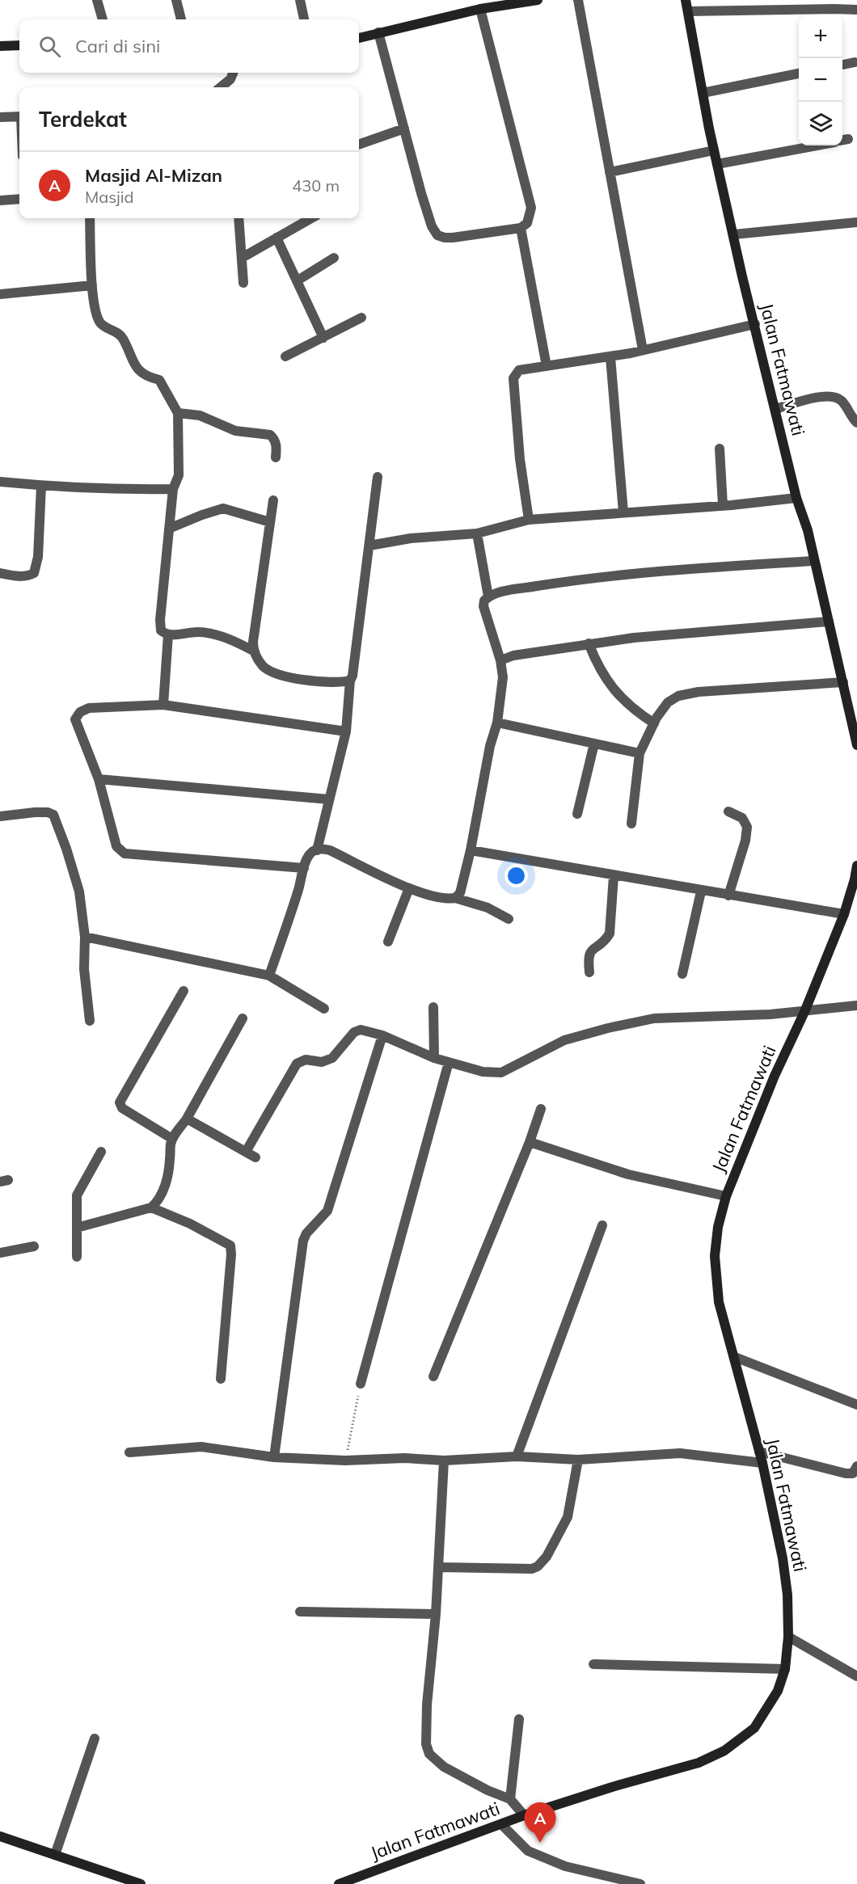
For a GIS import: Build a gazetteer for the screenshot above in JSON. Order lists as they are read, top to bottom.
{
  "streets": {
    "street": ["Jalan Fatmawati"]
  },
  "page": {
    "map_buttons": ["+", "−"],
    "search": "Cari di sini",
    "heading": "Terdekat",
    "list": [
      {
        "mark": "A",
        "name": "Masjid Al-Mizan",
        "note": "Masjid",
        "value": "430 m"
      }
    ],
    "pins": "A"
  }
}
